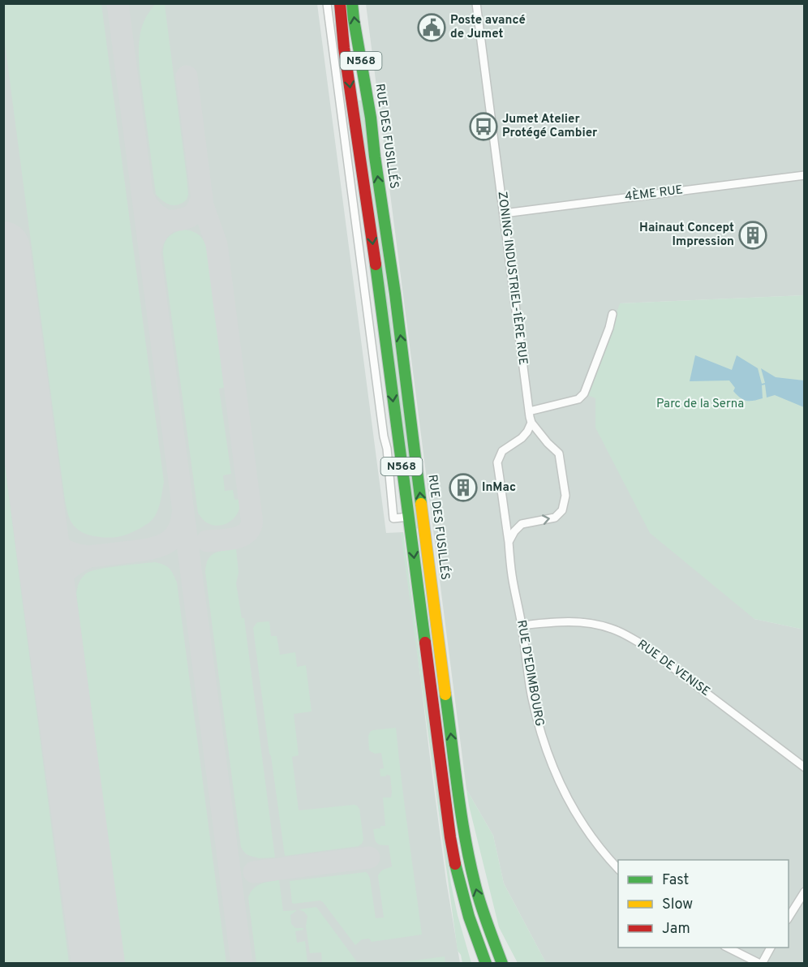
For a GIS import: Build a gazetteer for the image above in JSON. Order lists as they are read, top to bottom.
{
  "streets": {
    "highway": ["N568", "RUE DES FUSILLÉS"],
    "street": [
      "4ÈME RUE",
      "ZONING INDUSTRIEL-1ÈRE RUE",
      "RUE DE VENISE",
      "RUE D'EDIMBOURG"
    ]
  },
  "crossings": [
    ["4ÈME RUE", "ZONING INDUSTRIEL-1ÈRE RUE"],
    ["ZONING INDUSTRIEL-1ÈRE RUE", "RUE D'EDIMBOURG"],
    ["RUE DE VENISE", "RUE D'EDIMBOURG"]
  ],
  "parks": ["Parc de la Serna"],
  "places": {
    "public building": ["Poste avancé de Jumet"],
    "bus stop": ["Jumet Atelier Protégé Cambier"],
    "building": ["Hainaut Concept Impression", "InMac"]
  },
  "legend": ["Fast", "Slow", "Jam"]
}
